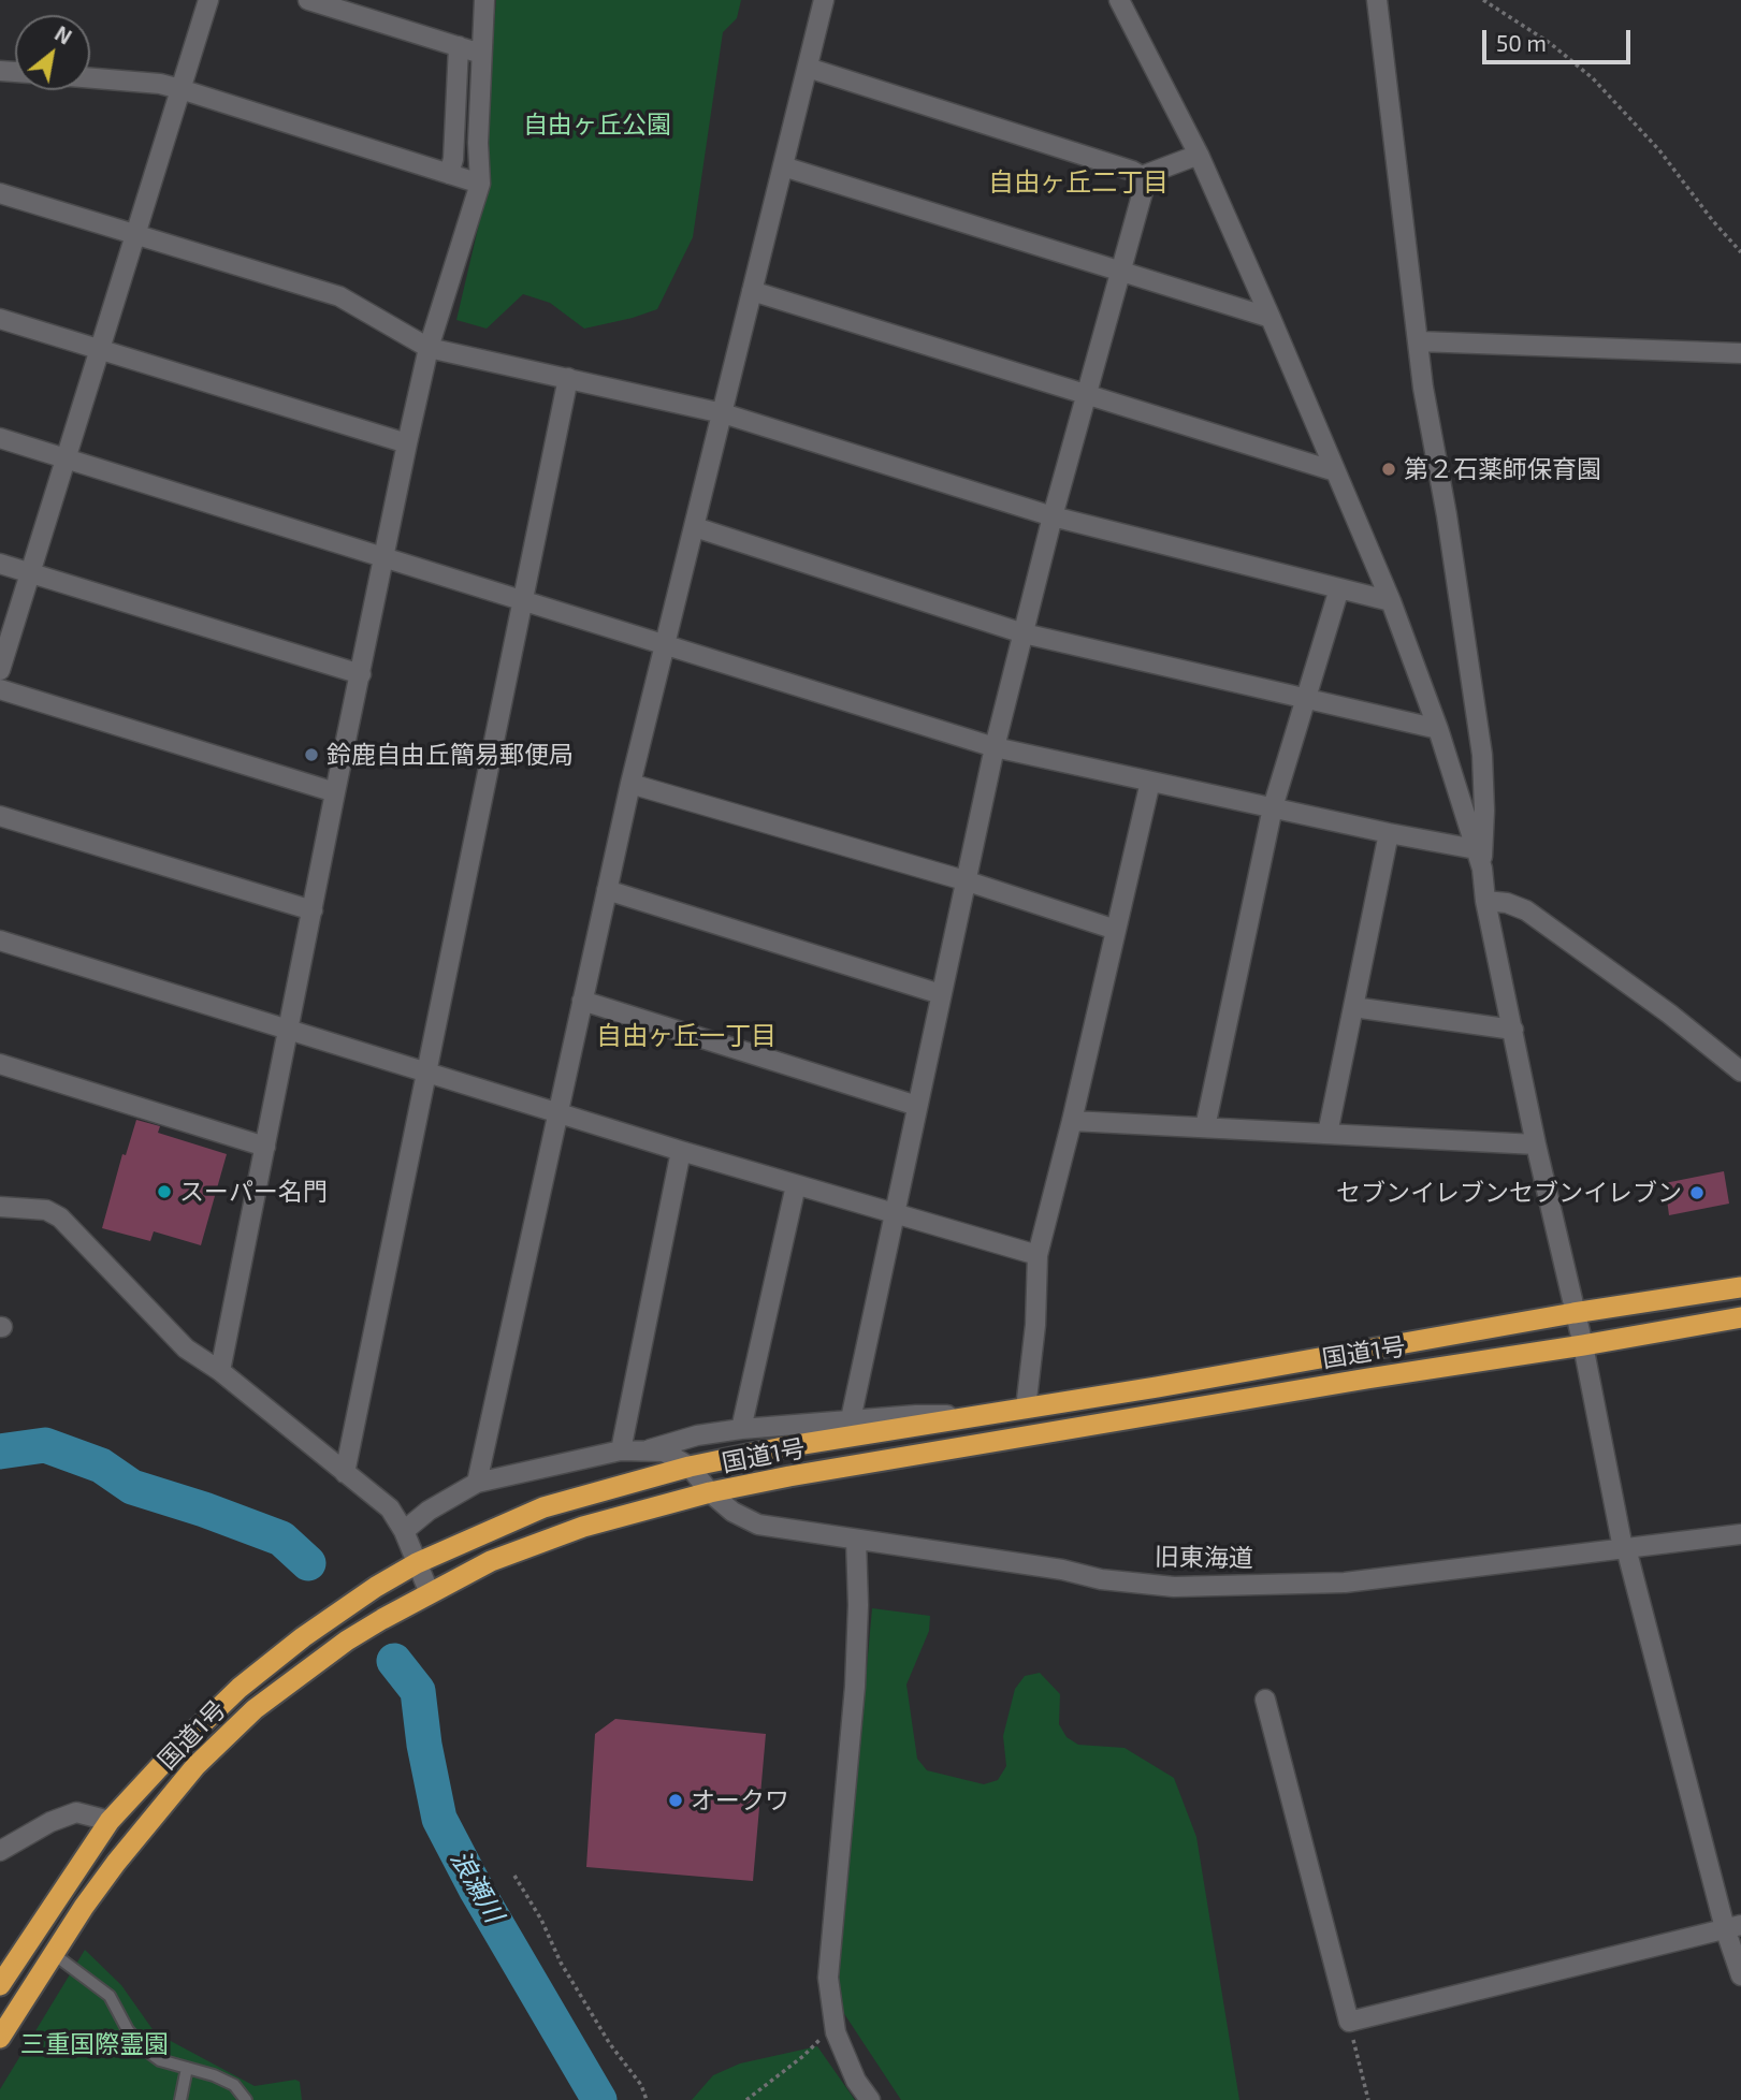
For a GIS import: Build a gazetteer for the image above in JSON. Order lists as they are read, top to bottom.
{
  "streets": {
    "highway": ["国道1号"],
    "street": ["旧東海道"]
  },
  "crossings": [
    ["国道1号", "旧東海道"]
  ],
  "districts": ["自由ヶ丘二丁目", "自由ヶ丘一丁目"],
  "water": ["浪瀬川"],
  "parks": ["自由ヶ丘公園", "三重国際霊園"],
  "places": [
    "第２石薬師保育園",
    "鈴鹿自由丘簡易郵便局",
    "スーパー名門",
    "セブンイレブンセブンイレブン",
    "オークワ"
  ],
  "scale_bar": "50 m",
  "north": "top right"
}
